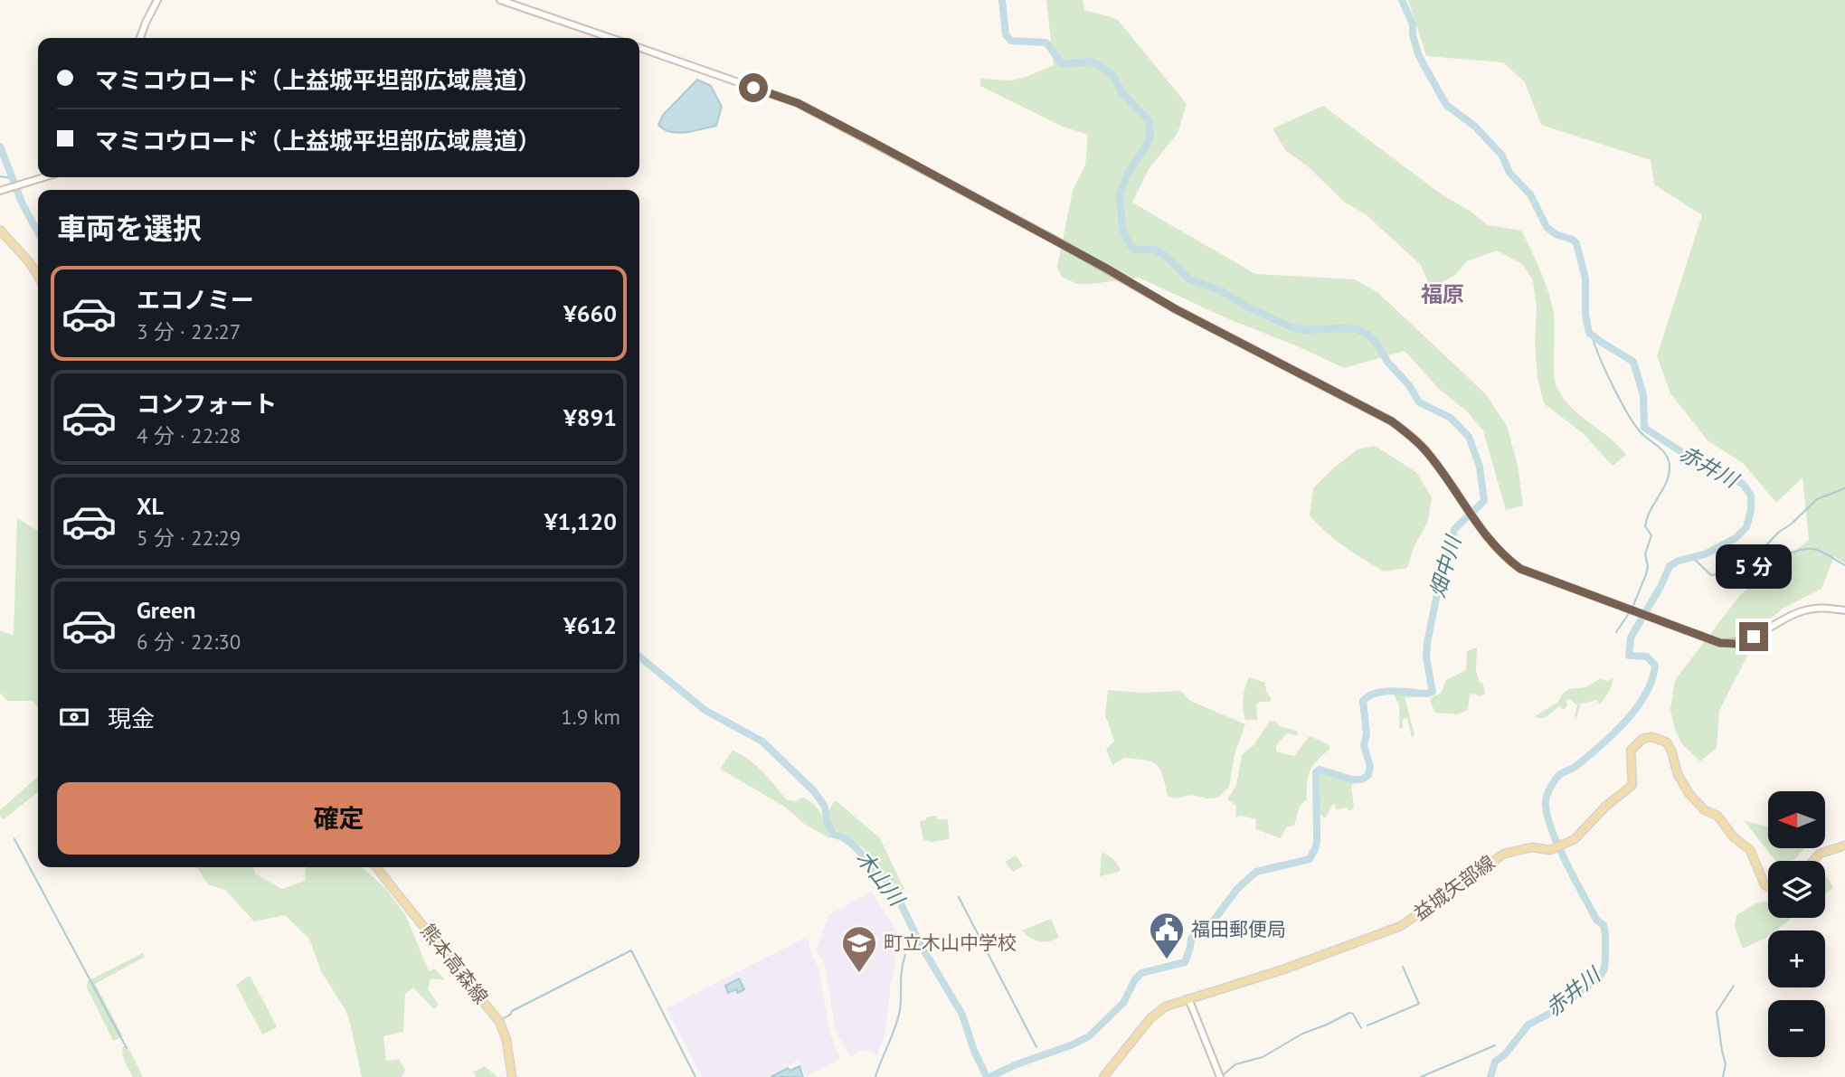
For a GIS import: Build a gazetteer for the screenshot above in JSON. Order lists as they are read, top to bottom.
{
  "streets": {
    "main road": ["益城矢部線", "熊本高森線"]
  },
  "districts": ["福原"],
  "water": ["赤井川", "畑中川", "木山川"],
  "places": {
    "public building": ["福田郵便局"],
    "school or university": ["町立木山中学校"]
  },
  "north": "left",
  "page": {
    "banner": ["マミコウロード（上益城平坦部広域農道）", "マミコウロード（上益城平坦部広域農道）"],
    "heading": "車両を選択",
    "list": [
      {
        "name": "エコノミー",
        "note": "3 分 · 22:27",
        "value": "¥660"
      },
      {
        "name": "コンフォート",
        "note": "4 分 · 22:28",
        "value": "¥891"
      },
      {
        "name": "XL",
        "note": "5 分 · 22:29",
        "value": "¥1,120"
      },
      {
        "name": "Green",
        "note": "6 分 · 22:30",
        "value": "¥612"
      }
    ],
    "bubble": "5 分",
    "pay": ["現金", "1.9 km"],
    "buttons": "確定",
    "map_buttons": ["+", "−"]
  }
}
